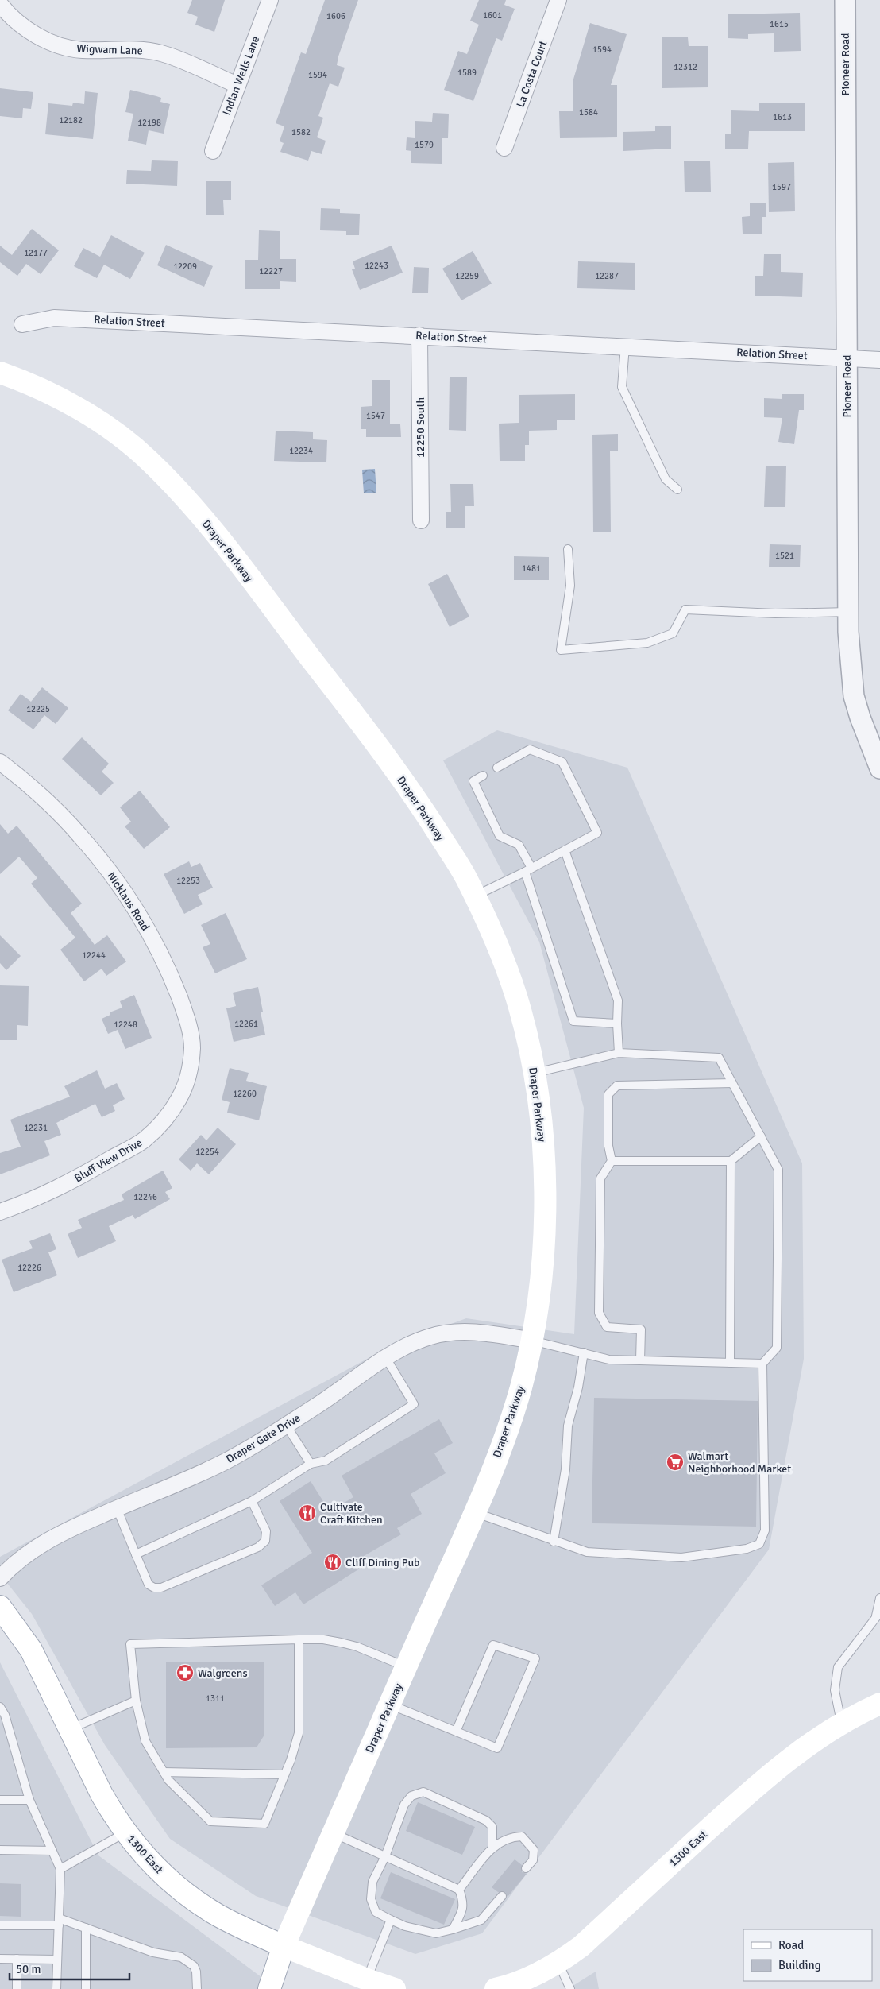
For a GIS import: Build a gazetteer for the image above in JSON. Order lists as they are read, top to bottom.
{
  "streets": {
    "main road": ["Draper Parkway", "1300 East"],
    "street": [
      "Wigwam Lane",
      "Pioneer Road",
      "La Costa Court",
      "Indian Wells Lane",
      "Relation Street",
      "12250 South",
      "Nicklaus Road",
      "Bluff View Drive",
      "Draper Gate Drive"
    ]
  },
  "crossings": [
    ["Wigwam Lane", "Indian Wells Lane"],
    ["Pioneer Road", "Relation Street"],
    ["Relation Street", "12250 South"],
    ["Draper Parkway", "Draper Gate Drive"],
    ["Draper Parkway", "1300 East"],
    ["Nicklaus Road", "Bluff View Drive"]
  ],
  "places": {
    "supermarket": ["Walmart Neighborhood Market"],
    "restaurant": ["Cultivate Craft Kitchen", "Cliff Dining Pub"],
    "pharmacy": ["Walgreens"]
  },
  "house_numbers": [
    "1601",
    "1606",
    "1615",
    "1594",
    "12312",
    "1589",
    "1594",
    "1584",
    "1613",
    "12182",
    "12198",
    "1582",
    "1579",
    "1597",
    "12177",
    "12243",
    "12209",
    "12227",
    "12259",
    "12287",
    "1547",
    "12234",
    "1521",
    "1481",
    "12225",
    "12253",
    "12244",
    "12261",
    "12248",
    "12260",
    "12231",
    "12254",
    "12246",
    "12226",
    "1311"
  ],
  "legend": ["Road", "Building"],
  "scale_bar": "50 m"
}
